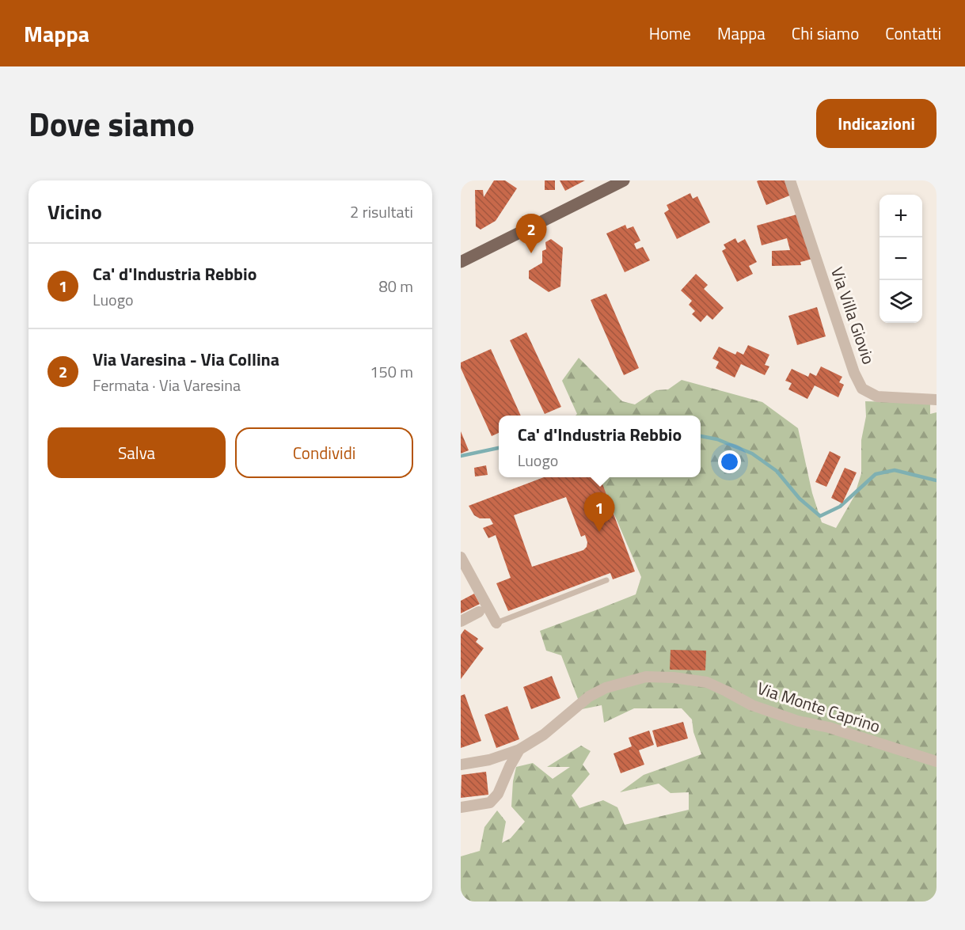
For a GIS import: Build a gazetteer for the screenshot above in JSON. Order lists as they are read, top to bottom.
{
  "streets": {
    "street": ["Via Villa Giovio", "Via Monte Caprino"]
  },
  "page": {
    "header": "Mappa",
    "nav": [
      "Home",
      "Mappa",
      "Chi siamo",
      "Contatti"
    ],
    "title": "Dove siamo",
    "buttons": [
      "Indicazioni",
      ["Salva", "Condividi"]
    ],
    "heading": ["Vicino", "2 risultati"],
    "map_buttons": ["+", "−"],
    "pins": ["2", "1"],
    "list": [
      {
        "mark": "1",
        "name": "Ca' d'Industria Rebbio",
        "note": "Luogo",
        "value": "80 m"
      },
      {
        "mark": "2",
        "name": "Via Varesina - Via Collina",
        "note": "Fermata · Via Varesina",
        "value": "150 m"
      }
    ],
    "popup": ["Ca' d'Industria Rebbio", "Luogo"]
  }
}
